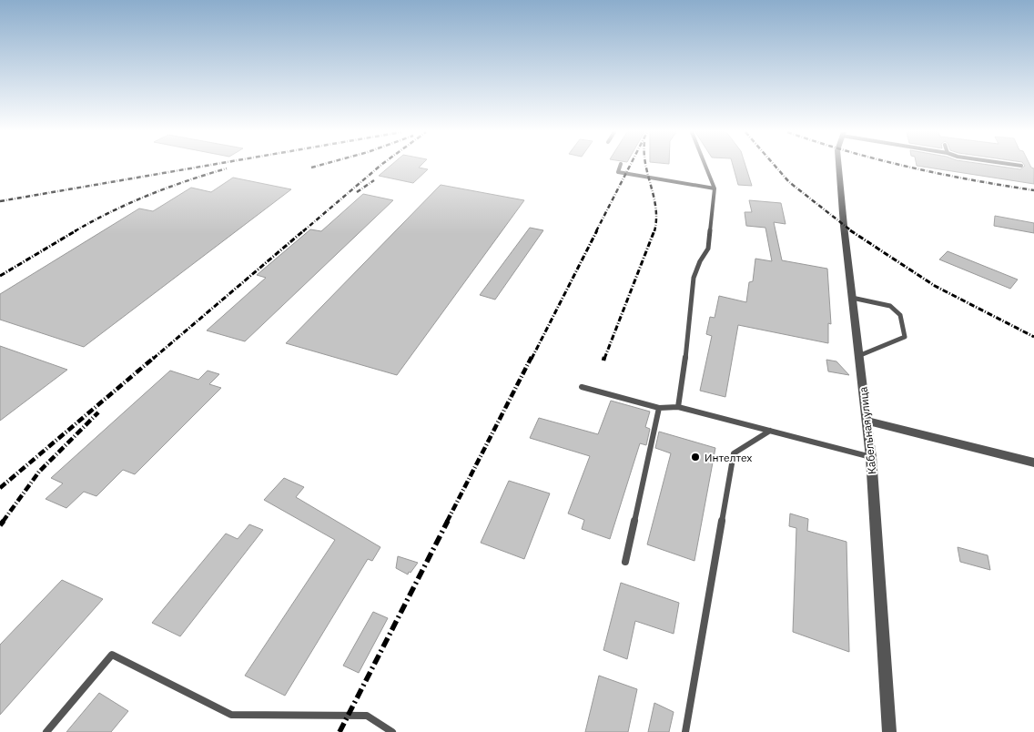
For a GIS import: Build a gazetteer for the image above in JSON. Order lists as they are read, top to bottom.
{
  "streets": {
    "street": ["Кабельная улица"]
  },
  "places": ["Интелтех"]
}
